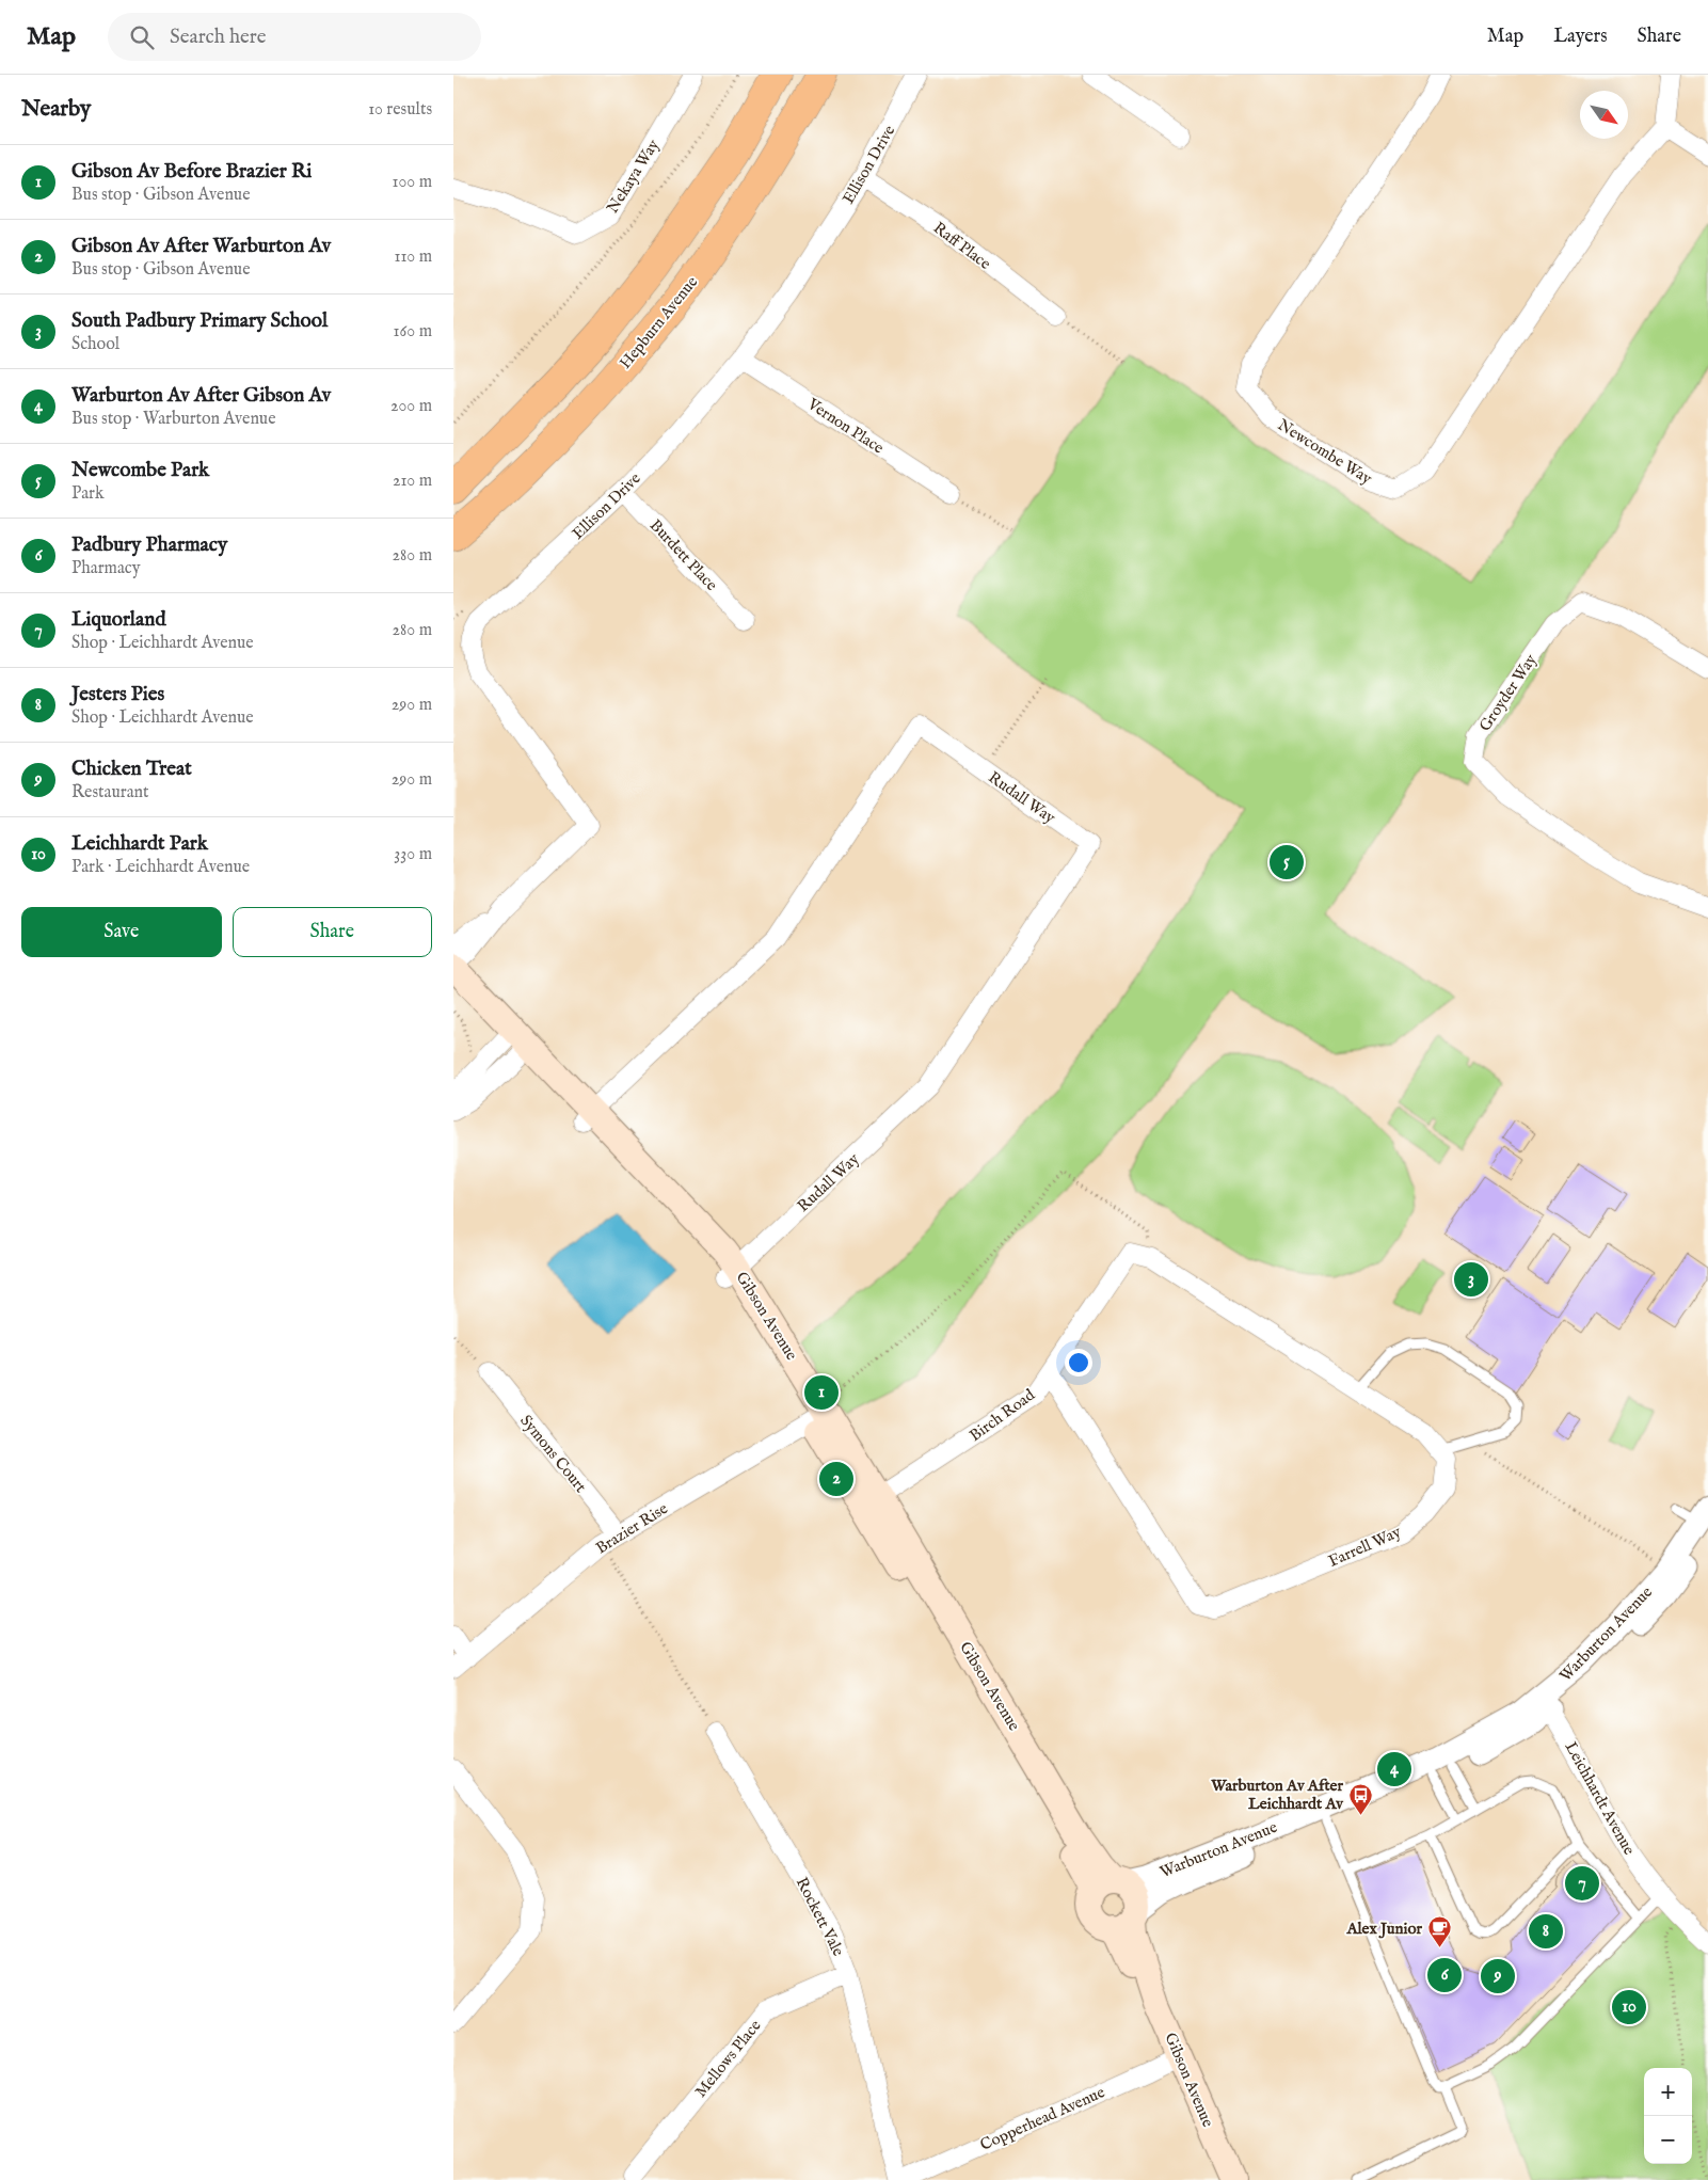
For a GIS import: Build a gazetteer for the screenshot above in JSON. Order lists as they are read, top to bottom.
{
  "streets": {
    "main road": ["Hepburn Avenue", "Gibson Avenue"],
    "street": [
      "Ellison Drive",
      "Nekaya Way",
      "Raff Place",
      "Vernon Place",
      "Newcombe Way",
      "Burdett Place",
      "Groyder Way",
      "Rudall Way",
      "Birch Road",
      "Symons Court",
      "Brazier Rise",
      "Farrell Way",
      "Warburton Avenue",
      "Leichhardt Avenue",
      "Rockett Vale",
      "Mellows Place",
      "Copperhead Avenue"
    ]
  },
  "crossings": [
    ["Ellison Drive", "Raff Place"],
    ["Ellison Drive", "Vernon Place"],
    ["Ellison Drive", "Burdett Place"],
    ["Ellison Drive", "Gibson Avenue"],
    ["Rudall Way", "Gibson Avenue"],
    ["Gibson Avenue", "Birch Road"],
    ["Gibson Avenue", "Brazier Rise"],
    ["Gibson Avenue", "Warburton Avenue"],
    ["Gibson Avenue", "Copperhead Avenue"],
    ["Birch Road", "Farrell Way"],
    ["Symons Court", "Brazier Rise"],
    ["Warburton Avenue", "Leichhardt Avenue"],
    ["Rockett Vale", "Mellows Place"]
  ],
  "places": {
    "bus stop": ["Warburton Av After Leichhardt Av"],
    "cafe": ["Alex Junior"]
  },
  "north": "bottom right",
  "page": {
    "header": "Map",
    "search": "Search here",
    "nav": ["Map", "Layers", "Share"],
    "heading": ["Nearby", "10 results"],
    "list": [
      {
        "mark": "1",
        "name": "Gibson Av Before Brazier Ri",
        "note": "Bus stop · Gibson Avenue",
        "value": "100 m"
      },
      {
        "mark": "2",
        "name": "Gibson Av After Warburton Av",
        "note": "Bus stop · Gibson Avenue",
        "value": "110 m"
      },
      {
        "mark": "3",
        "name": "South Padbury Primary School",
        "note": "School",
        "value": "160 m"
      },
      {
        "mark": "4",
        "name": "Warburton Av After Gibson Av",
        "note": "Bus stop · Warburton Avenue",
        "value": "200 m"
      },
      {
        "mark": "5",
        "name": "Newcombe Park",
        "note": "Park",
        "value": "210 m"
      },
      {
        "mark": "6",
        "name": "Padbury Pharmacy",
        "note": "Pharmacy",
        "value": "280 m"
      },
      {
        "mark": "7",
        "name": "Liquorland",
        "note": "Shop · Leichhardt Avenue",
        "value": "280 m"
      },
      {
        "mark": "8",
        "name": "Jesters Pies",
        "note": "Shop · Leichhardt Avenue",
        "value": "290 m"
      },
      {
        "mark": "9",
        "name": "Chicken Treat",
        "note": "Restaurant",
        "value": "290 m"
      },
      {
        "mark": "10",
        "name": "Leichhardt Park",
        "note": "Park · Leichhardt Avenue",
        "value": "330 m"
      }
    ],
    "pins": [
      "5",
      "3",
      "1",
      "2",
      "4",
      "7",
      "8",
      "6",
      "9",
      "10"
    ],
    "buttons": ["Save", "Share"],
    "map_buttons": ["+", "−"]
  }
}
